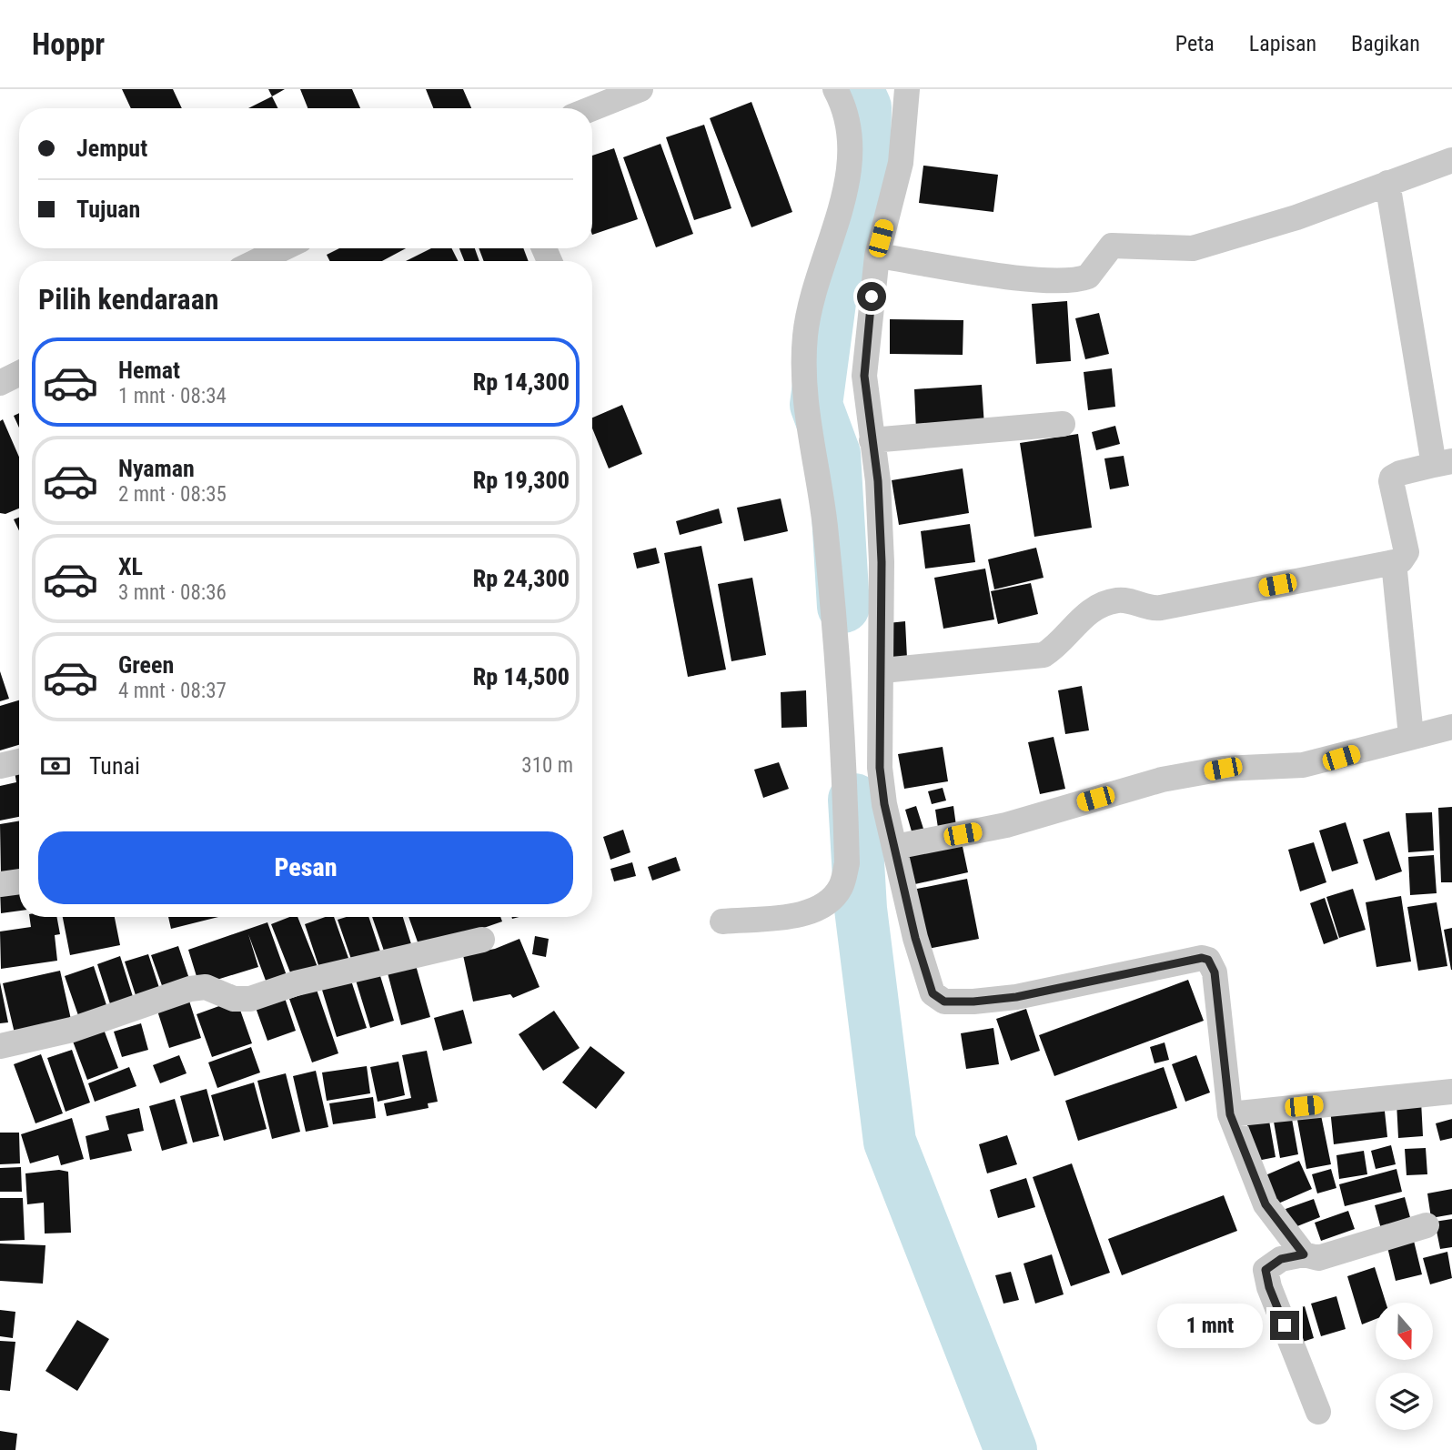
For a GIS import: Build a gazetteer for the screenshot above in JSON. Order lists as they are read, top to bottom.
{
  "north": "bottom",
  "page": {
    "header": "Hoppr",
    "nav": ["Peta", "Lapisan", "Bagikan"],
    "banner": ["Jemput", "Tujuan"],
    "heading": "Pilih kendaraan",
    "list": [
      {
        "name": "Hemat",
        "note": "1 mnt · 08:34",
        "value": "Rp 14,300"
      },
      {
        "name": "Nyaman",
        "note": "2 mnt · 08:35",
        "value": "Rp 19,300"
      },
      {
        "name": "XL",
        "note": "3 mnt · 08:36",
        "value": "Rp 24,300"
      },
      {
        "name": "Green",
        "note": "4 mnt · 08:37",
        "value": "Rp 14,500"
      }
    ],
    "pay": ["Tunai", "310 m"],
    "buttons": "Pesan",
    "bubble": "1 mnt"
  }
}
